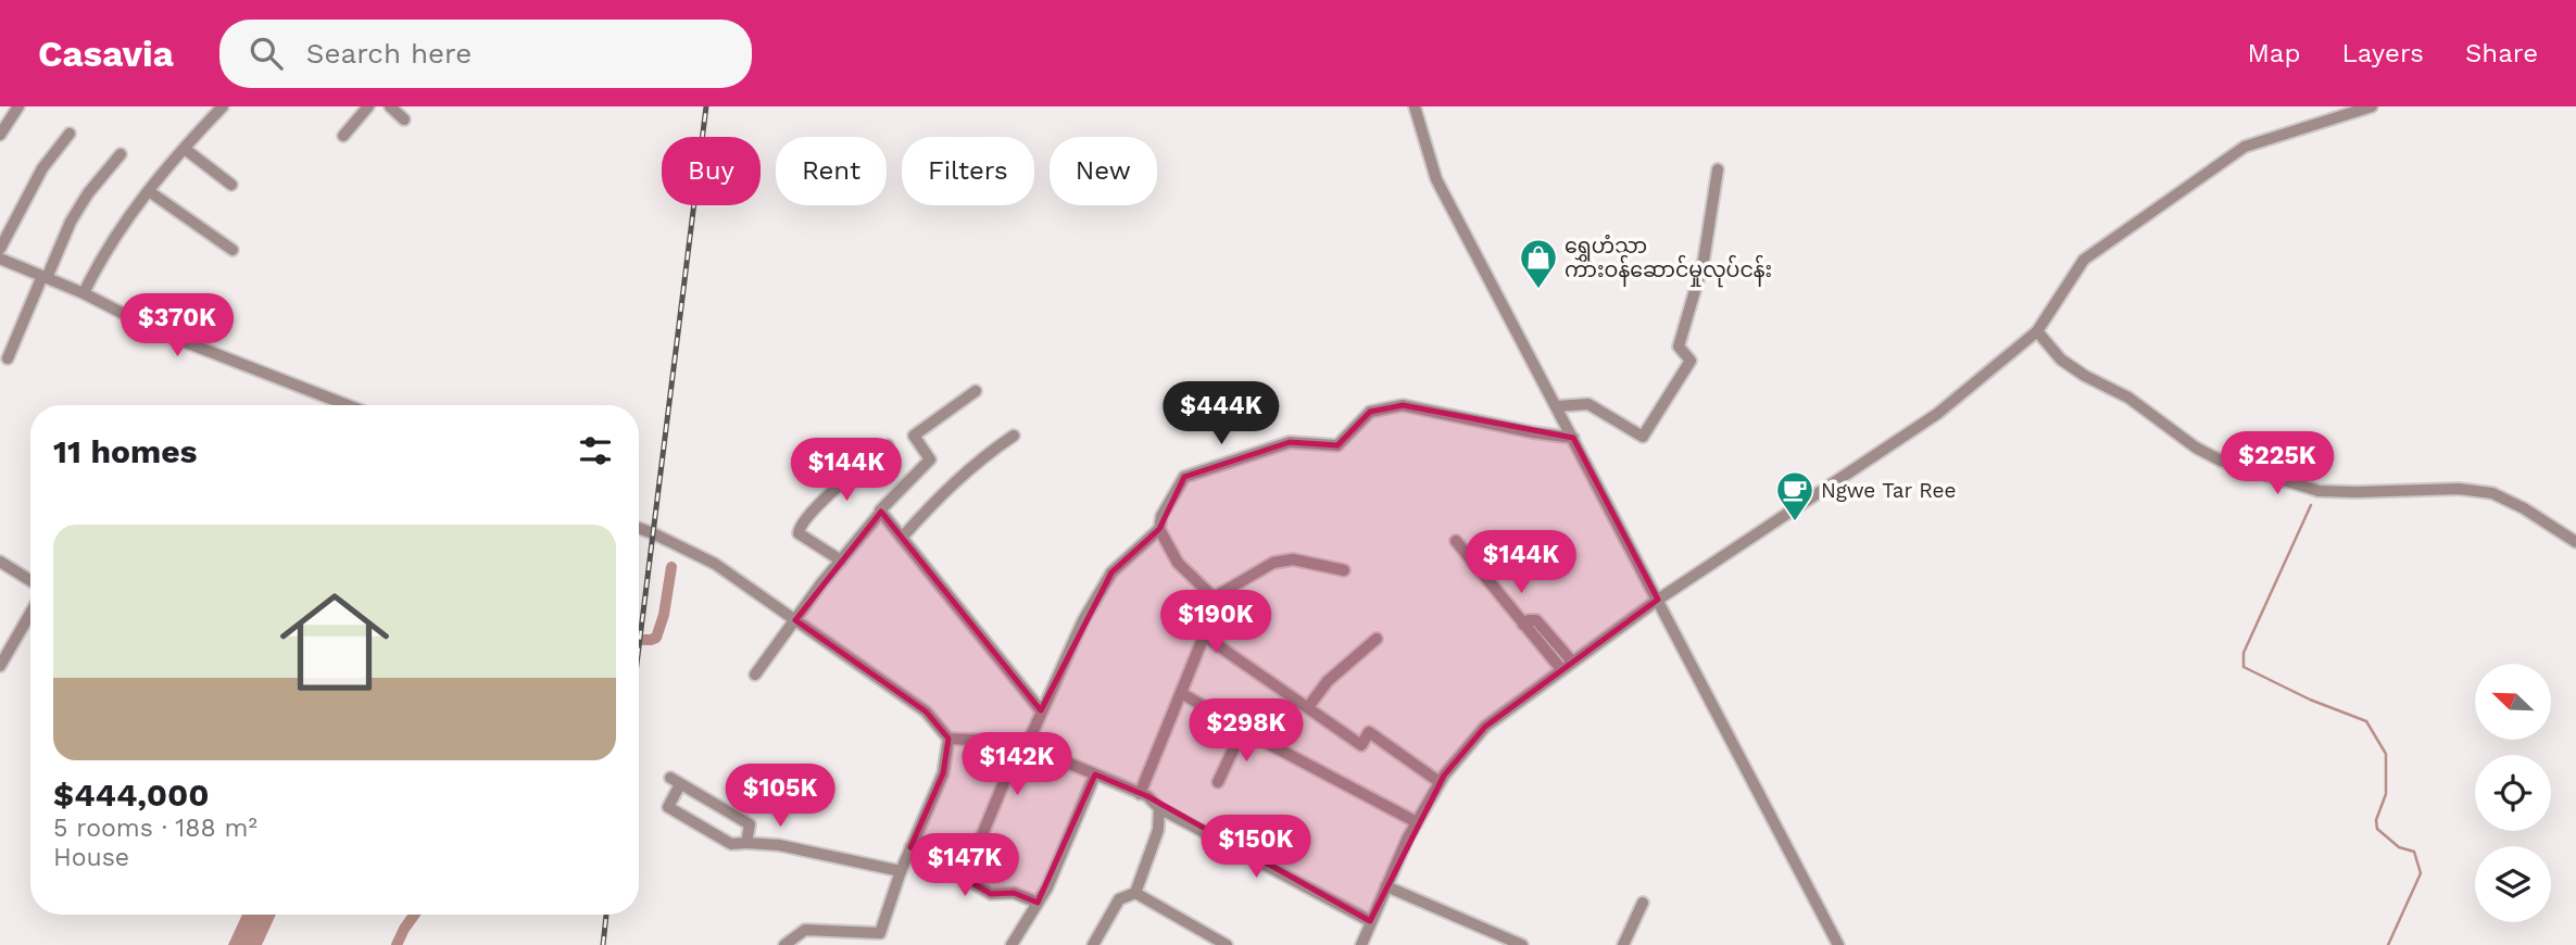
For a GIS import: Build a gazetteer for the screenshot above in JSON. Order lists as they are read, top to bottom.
{
  "places": {
    "shop": ["ရွှေဟံသာ ကားဝန်ဆောင်မှုလုပ်ငန်း"],
    "cafe": ["Ngwe Tar Ree"]
  },
  "north": "top left",
  "page": {
    "header": "Casavia",
    "search": "Search here",
    "nav": ["Map", "Layers", "Share"],
    "chip": [
      "Buy",
      "Rent",
      "Filters",
      "New"
    ],
    "price": [
      "$370K",
      "$444K",
      "$225K",
      "$144K",
      "$144K",
      "$190K",
      "$298K",
      "$142K",
      "$105K",
      "$150K",
      "$147K"
    ],
    "heading": "11 homes",
    "list": [
      {
        "name": "$444,000",
        "note": "5 rooms · 188 m² · House"
      }
    ]
  }
}
